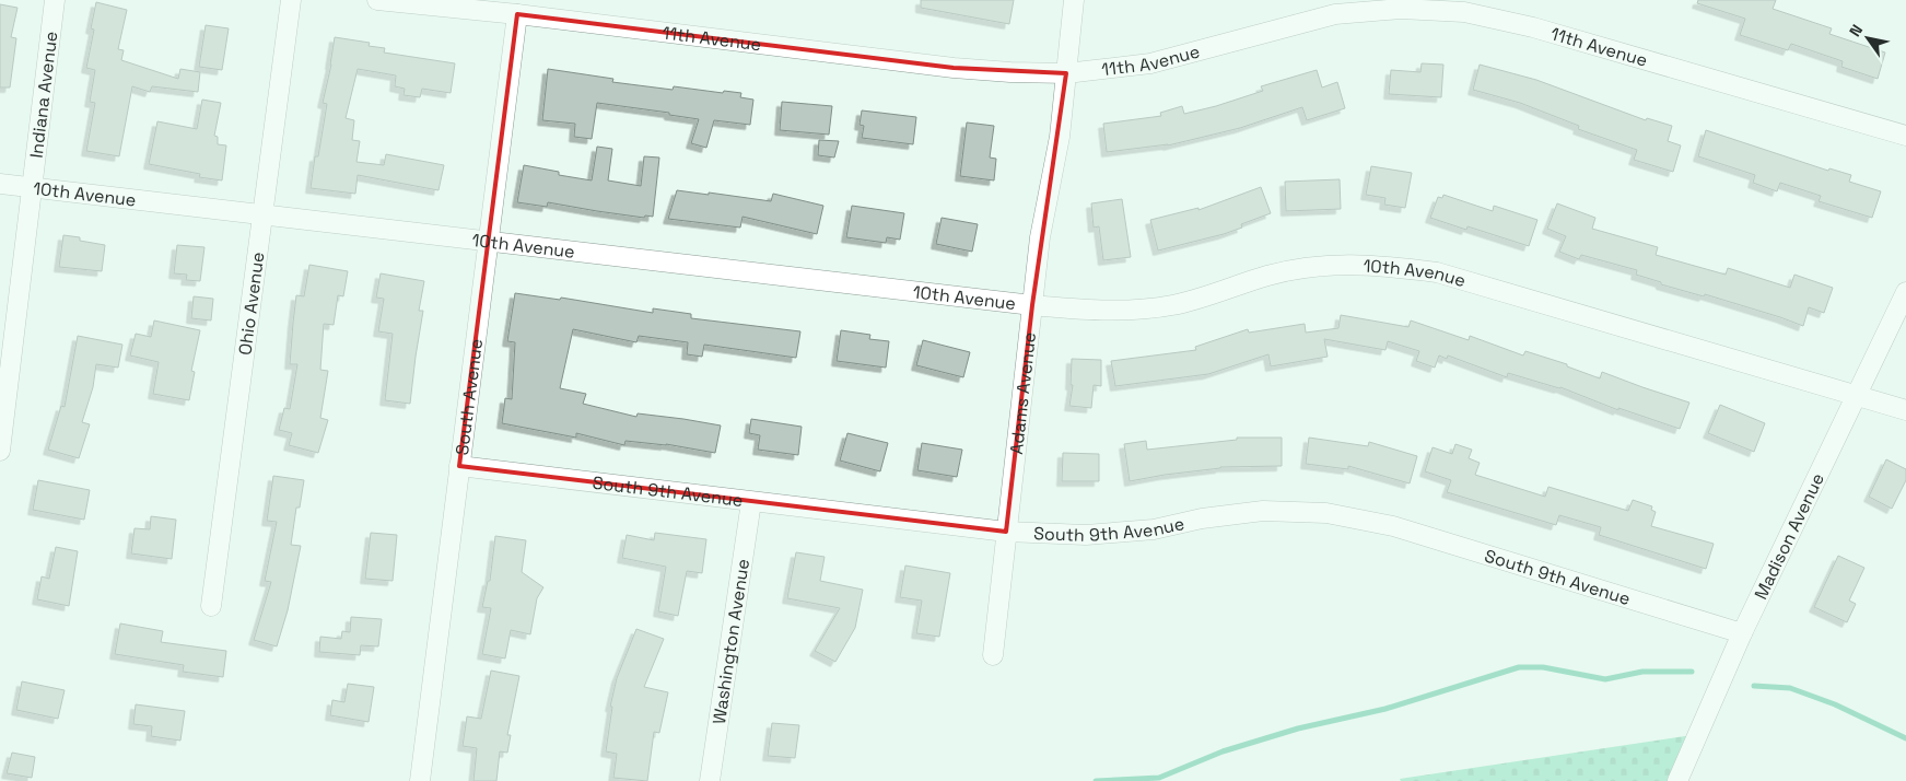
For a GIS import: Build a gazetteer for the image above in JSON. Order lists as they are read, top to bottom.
{
  "streets": {
    "street": [
      "11th Avenue",
      "Indiana Avenue",
      "10th Avenue",
      "Ohio Avenue",
      "Adams Avenue",
      "South Avenue",
      "South 9th Avenue",
      "Madison Avenue",
      "Washington Avenue"
    ]
  },
  "crossings": [
    ["11th Avenue", "Adams Avenue"],
    ["11th Avenue", "South Avenue"],
    ["Indiana Avenue", "10th Avenue"],
    ["10th Avenue", "Ohio Avenue"],
    ["10th Avenue", "Adams Avenue"],
    ["10th Avenue", "South Avenue"],
    ["10th Avenue", "Madison Avenue"],
    ["Adams Avenue", "South 9th Avenue"],
    ["South Avenue", "South 9th Avenue"],
    ["South 9th Avenue", "Madison Avenue"],
    ["South 9th Avenue", "Washington Avenue"]
  ],
  "north": "top left"
}
